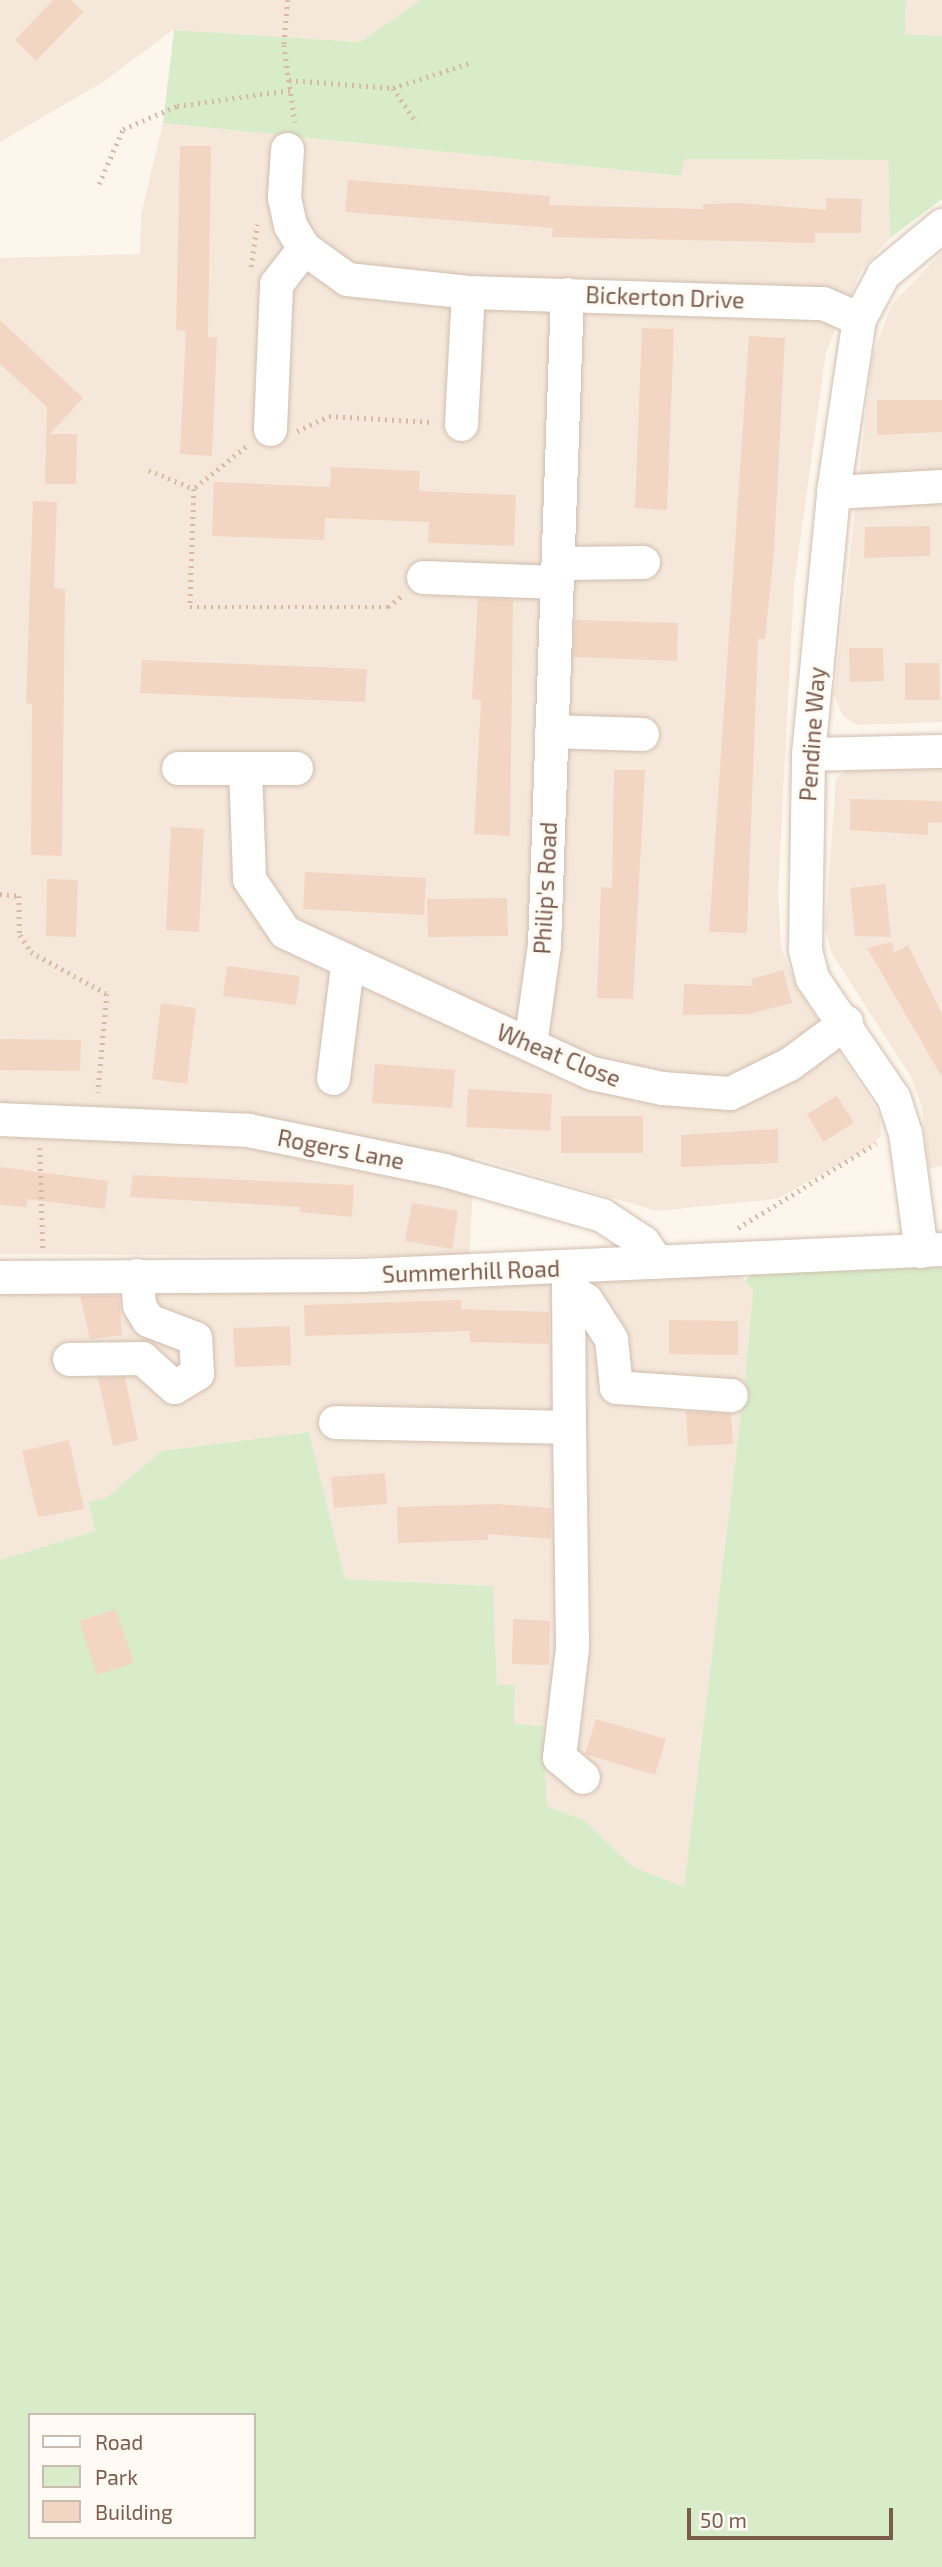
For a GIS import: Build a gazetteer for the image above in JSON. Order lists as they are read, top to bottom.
{
  "streets": {
    "street": [
      "Bickerton Drive",
      "Pendine Way",
      "Philip's Road",
      "Wheat Close",
      "Rogers Lane",
      "Summerhill Road"
    ]
  },
  "crossings": [
    ["Bickerton Drive", "Pendine Way"],
    ["Bickerton Drive", "Philip's Road"],
    ["Pendine Way", "Wheat Close"],
    ["Pendine Way", "Summerhill Road"],
    ["Philip's Road", "Wheat Close"],
    ["Rogers Lane", "Summerhill Road"]
  ],
  "legend": ["Road", "Park", "Building"],
  "scale_bar": "50 m"
}
